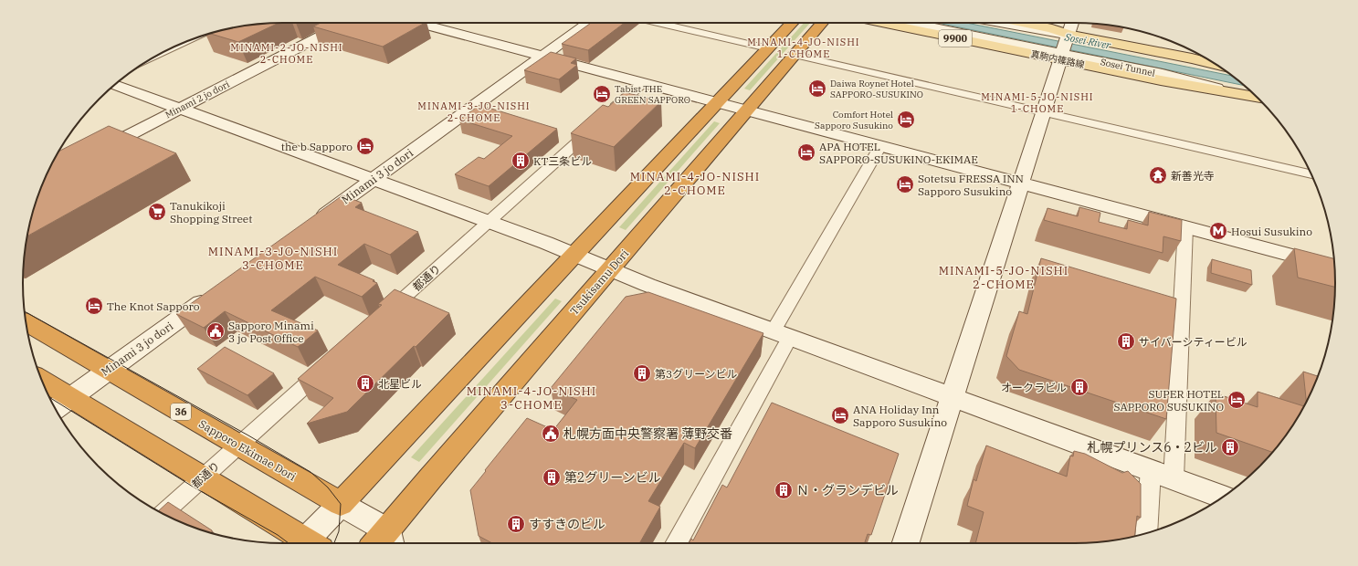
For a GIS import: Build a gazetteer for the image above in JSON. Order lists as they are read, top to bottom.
{
  "streets": {
    "highway": ["Tsukisamu Dori", "36", "Sapporo Ekimae Dori"],
    "main road": ["9900", "真駒内篠路線"],
    "street": ["Minami 2 jo dori", "Minami 3 jo dori", "都通り"]
  },
  "crossings": [
    ["Minami 3 jo dori", "Sapporo Ekimae Dori"],
    ["都通り", "Sapporo Ekimae Dori"]
  ],
  "districts": [
    "MINAMI-4-JO-NISHI 1-CHOME",
    "MINAMI-2-JO-NISHI 2-CHOME",
    "MINAMI-5-JO-NISHI 1-CHOME",
    "MINAMI-3-JO-NISHI 2-CHOME",
    "MINAMI-4-JO-NISHI 2-CHOME",
    "MINAMI-3-JO-NISHI 3-CHOME",
    "MINAMI-5-JO-NISHI 2-CHOME",
    "MINAMI-4-JO-NISHI 3-CHOME"
  ],
  "water": ["Sosei River"],
  "places": {
    "hotel": [
      "Daiwa Roynet Hotel SAPPORO-SUSUKINO",
      "Tabist THE GREEN SAPPORO",
      "Comfort Hotel Sapporo Susukino",
      "the b Sapporo",
      "APA HOTEL SAPPORO-SUSUKINO-EKIMAE",
      "Sotetsu FRESSA INN Sapporo Susukino",
      "The Knot Sapporo",
      "SUPER HOTEL SAPPORO SUSUKINO",
      "ANA Holiday Inn Sapporo Susukino"
    ],
    "building": [
      "KT三条ビル",
      "サイバーシティービル",
      "第3グリーンビル",
      "北星ビル",
      "オークラビル",
      "札幌プリンス6・2ビル",
      "第2グリーンビル",
      "Ｎ・グランデビル",
      "すすきのビル"
    ],
    "temple": ["新善光寺"],
    "supermarket": ["Tanukikoji Shopping Street"],
    "metro station": ["Hosui Susukino"],
    "public building": ["Sapporo Minami 3 jo Post Office", "札幌方面中央警察署 薄野交番"]
  }
}
